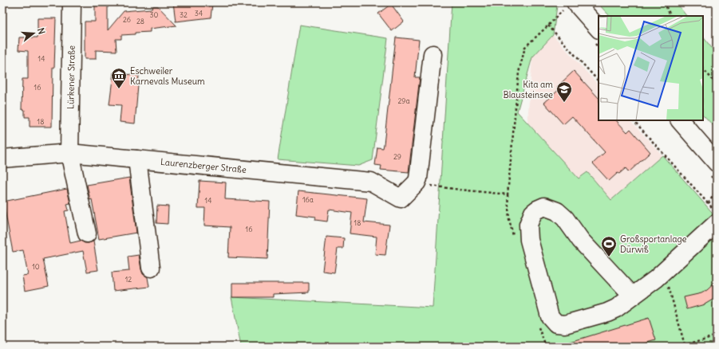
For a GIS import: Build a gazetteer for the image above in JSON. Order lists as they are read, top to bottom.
{
  "streets": {
    "street": ["Lürkener Straße", "Laurenzberger Straße"]
  },
  "crossings": [
    ["Lürkener Straße", "Laurenzberger Straße"]
  ],
  "places": {
    "museum": ["Eschweiler Karnevals Museum"],
    "school or university": ["Kita am Blausteinsee"],
    "sports": ["Großsportanlage Dürwiß"]
  },
  "house_numbers": [
    "34",
    "30",
    "32",
    "26",
    "28",
    "14",
    "16",
    "29a",
    "18",
    "29",
    "16a",
    "14",
    "18",
    "16",
    "10",
    "12"
  ],
  "north": "right"
}
